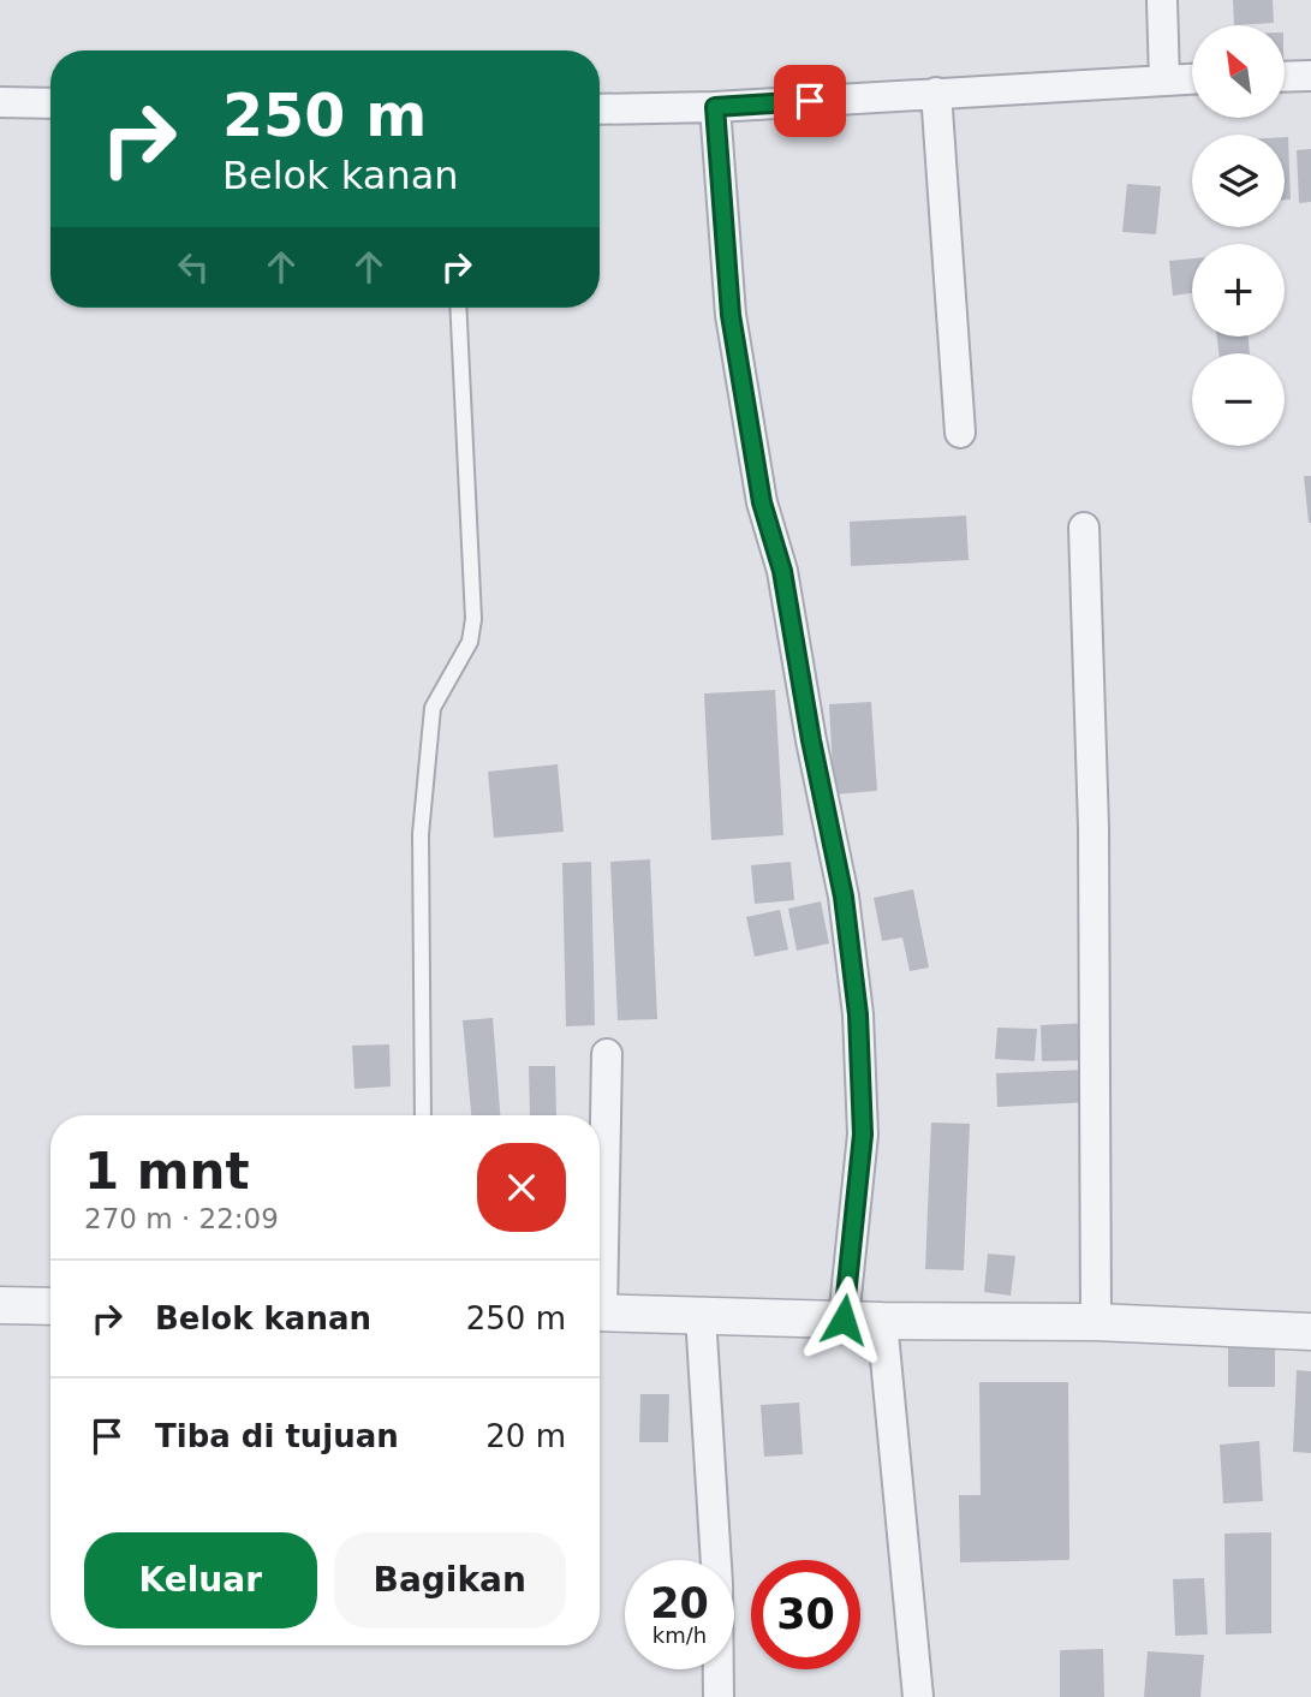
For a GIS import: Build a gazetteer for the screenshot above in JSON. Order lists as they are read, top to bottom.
{
  "north": "top left",
  "page": {
    "map_buttons": ["+", "−"],
    "turn": ["250 m", "Belok kanan"],
    "heading": ["1 mnt", "270 m · 22:09"],
    "list": [
      {
        "name": "Belok kanan",
        "value": "250 m"
      },
      {
        "name": "Tiba di tujuan",
        "value": "20 m"
      }
    ],
    "buttons": ["Keluar", "Bagikan"],
    "speed": "20 km/h",
    "limit": "30"
  }
}
